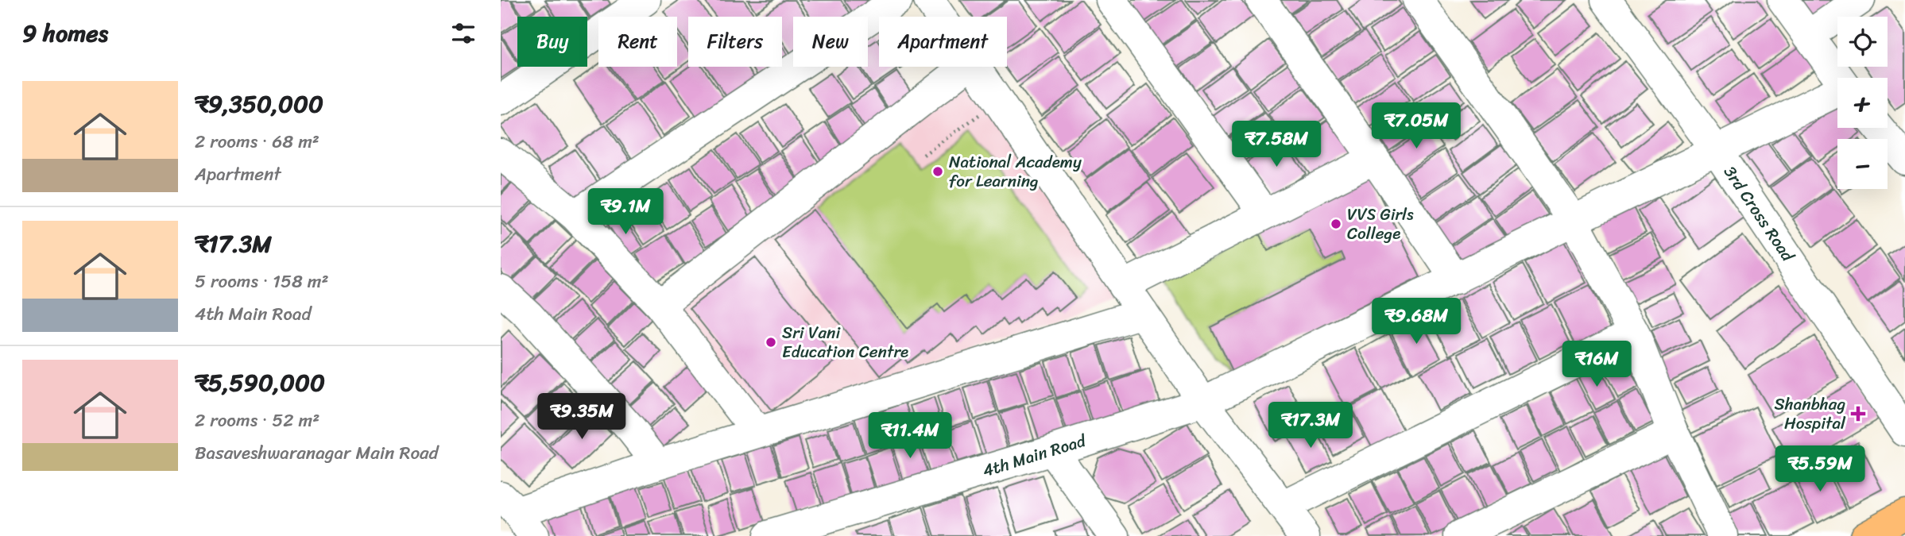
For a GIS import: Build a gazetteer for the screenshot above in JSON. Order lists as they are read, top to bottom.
{
  "streets": {
    "street": ["3rd Cross Road", "4th Main Road"]
  },
  "crossings": [
    ["3rd Cross Road", "4th Main Road"]
  ],
  "places": {
    "other": ["National Academy for Learning", "VVS Girls College", "Sri Vani Education Centre"],
    "health": ["Shanbhag Hospital"]
  },
  "page": {
    "heading": "9 homes",
    "map_buttons": ["+", "−"],
    "chip": [
      "Buy",
      "Rent",
      "Filters",
      "New",
      "Apartment"
    ],
    "list": [
      {
        "name": "₹9,350,000",
        "note": "2 rooms · 68 m² · Apartment"
      },
      {
        "name": "₹17.3M",
        "note": "5 rooms · 158 m² · 4th Main Road"
      },
      {
        "name": "₹5,590,000",
        "note": "2 rooms · 52 m² · Basaveshwaranagar Main Road"
      }
    ],
    "price": [
      "₹7.05M",
      "₹7.58M",
      "₹9.1M",
      "₹9.68M",
      "₹16M",
      "₹9.35M",
      "₹17.3M",
      "₹11.4M",
      "₹5.59M"
    ]
  }
}
